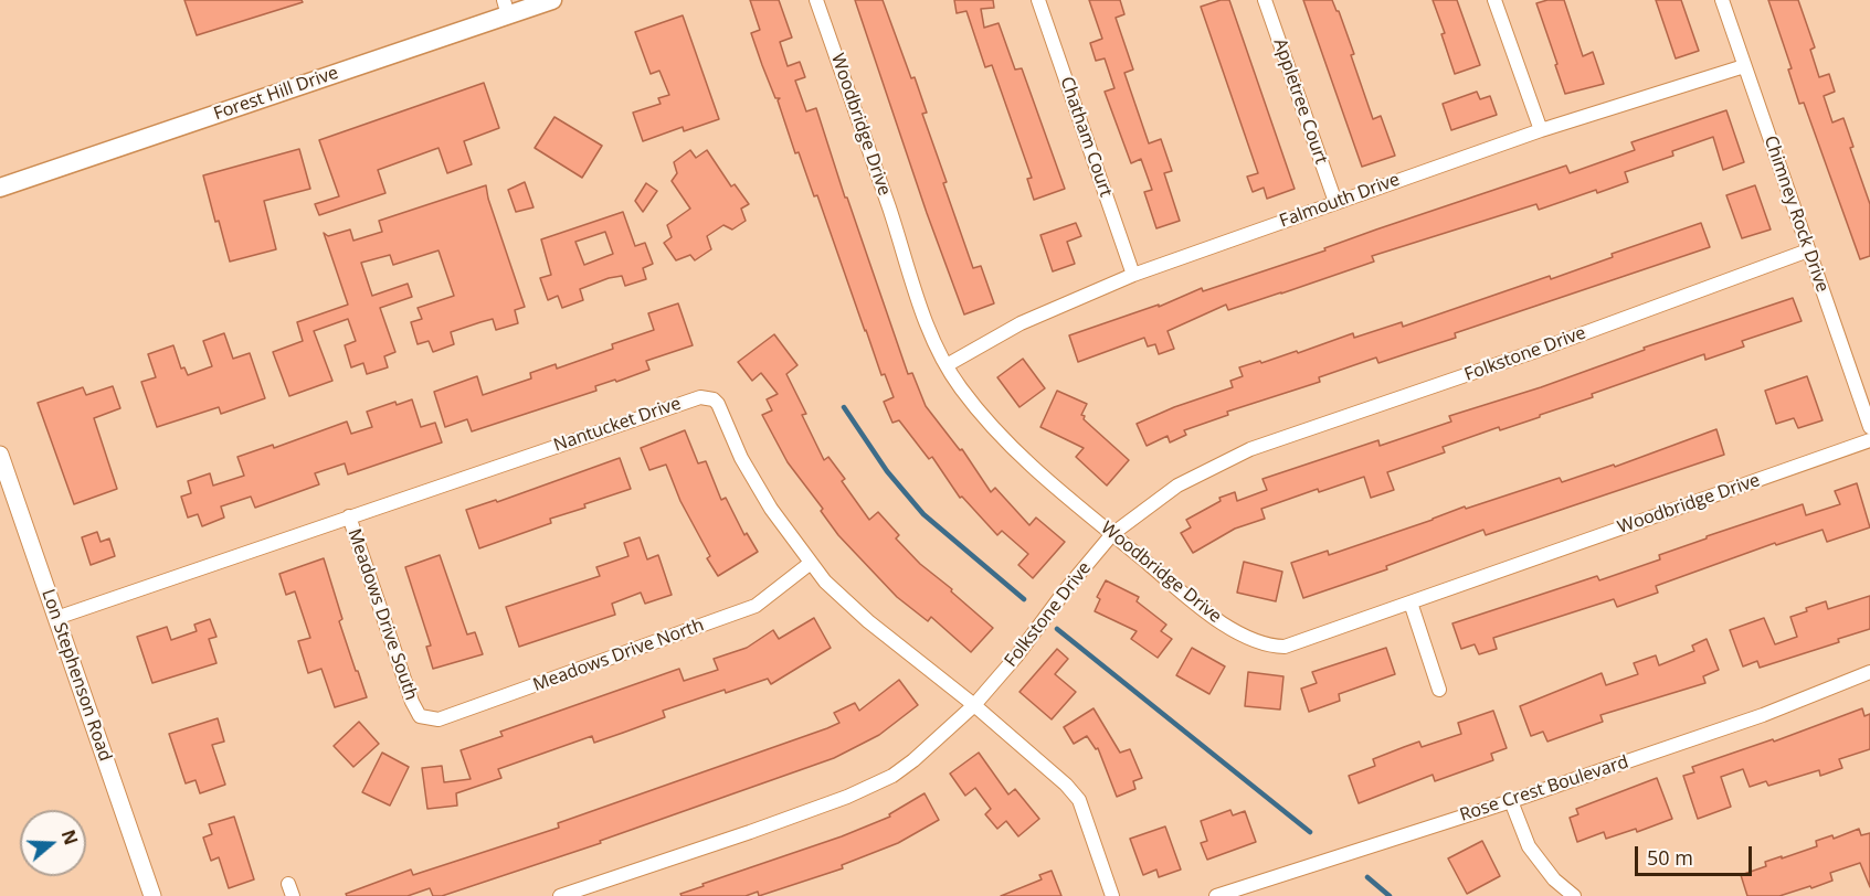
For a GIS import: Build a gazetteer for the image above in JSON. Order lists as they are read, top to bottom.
{
  "streets": {
    "main road": ["Forest Hill Drive"],
    "street": [
      "Appletree Court",
      "Woodbridge Drive",
      "Chatham Court",
      "Falmouth Drive",
      "Chimney Rock Drive",
      "Folkstone Drive",
      "Nantucket Drive",
      "Meadows Drive South",
      "Meadows Drive North",
      "Lon Stephenson Road",
      "Rose Crest Boulevard"
    ]
  },
  "crossings": [
    ["Appletree Court", "Falmouth Drive"],
    ["Woodbridge Drive", "Falmouth Drive"],
    ["Woodbridge Drive", "Folkstone Drive"],
    ["Chatham Court", "Falmouth Drive"],
    ["Falmouth Drive", "Chimney Rock Drive"],
    ["Chimney Rock Drive", "Folkstone Drive"],
    ["Folkstone Drive", "Nantucket Drive"],
    ["Nantucket Drive", "Meadows Drive South"],
    ["Nantucket Drive", "Meadows Drive North"],
    ["Nantucket Drive", "Lon Stephenson Road"],
    ["Meadows Drive South", "Meadows Drive North"]
  ],
  "scale_bar": "50 m",
  "north": "right"
}
